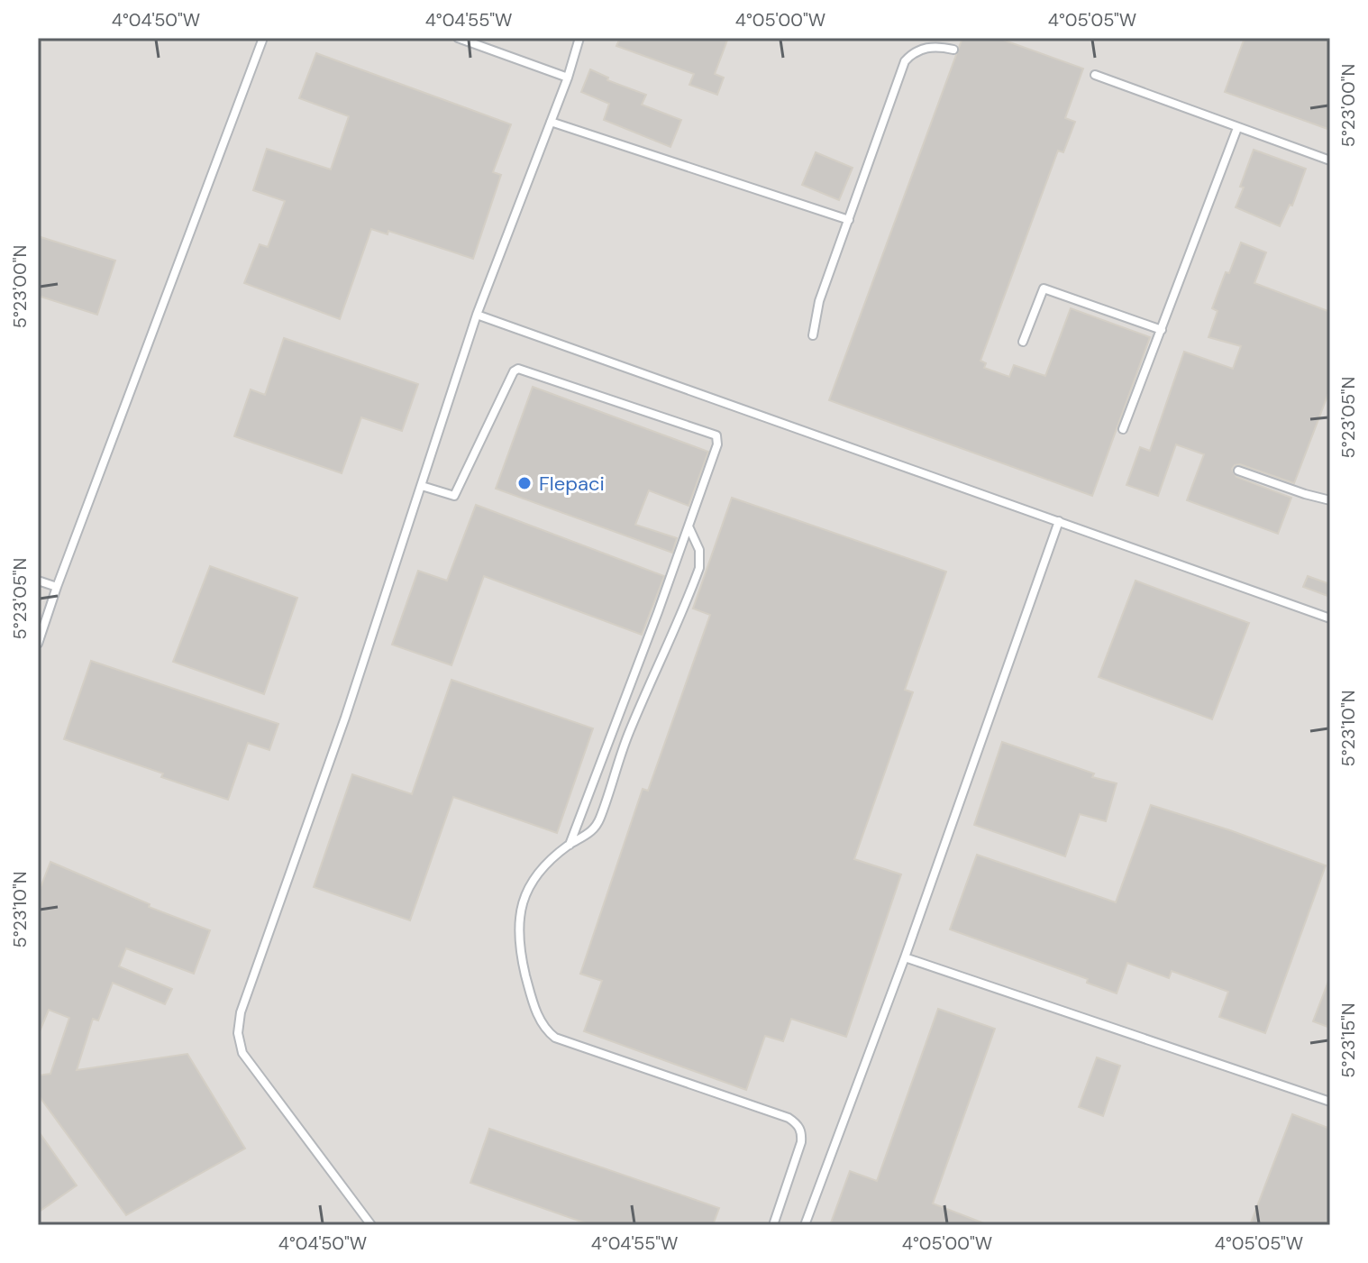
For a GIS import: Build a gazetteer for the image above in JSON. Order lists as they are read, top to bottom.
{
  "places": ["Flepaci"],
  "coordinates": [
    "4°04'50\"W",
    "4°04'55\"W",
    "4°05'00\"W",
    "4°05'05\"W",
    "5°23'00\"N",
    "5°23'05\"N",
    "5°23'10\"N",
    "5°23'15\"N"
  ]
}
